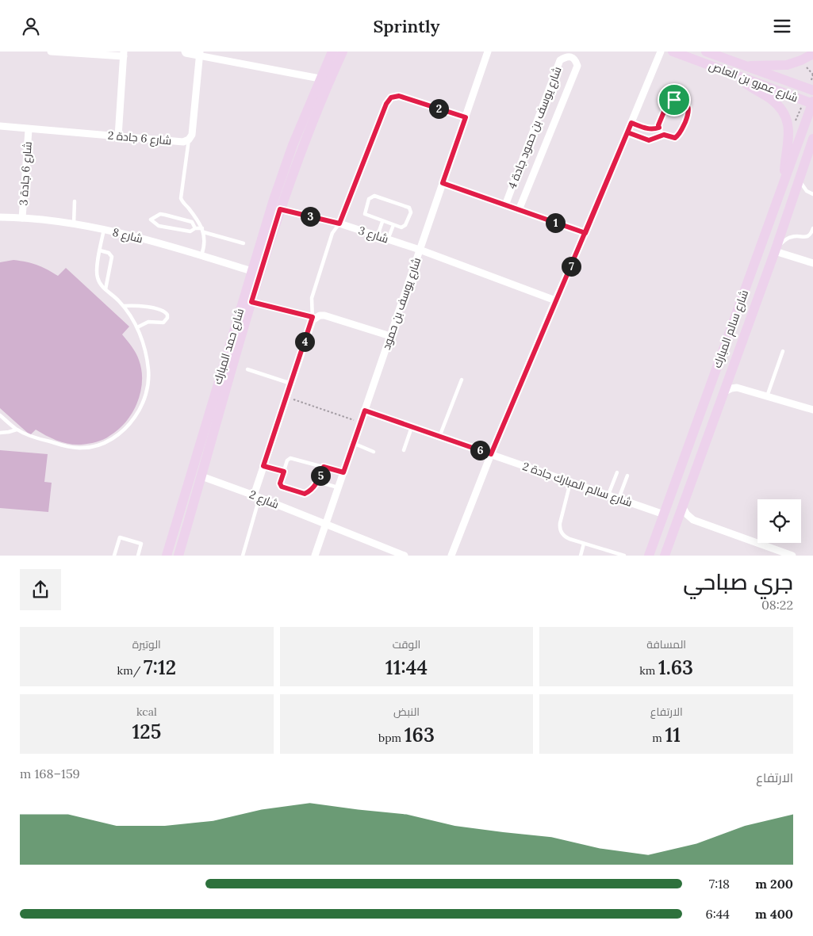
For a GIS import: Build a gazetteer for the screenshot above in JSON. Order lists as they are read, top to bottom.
{
  "streets": {
    "main road": ["شارع عمرو بن العاص", "شارع سالم المبارك", "شارع حمد المبارك"],
    "street": [
      "شارع يوسف بن حمود جادة 4",
      "شارع 6 جادة 2",
      "شارع 6 جادة 3",
      "شارع 3",
      "شارع 8",
      "شارع يوسف بن حمود",
      "شارع سالم المبارك جادة 2",
      "شارع 2"
    ]
  },
  "crossings": [
    ["شارع عمرو بن العاص", "شارع سالم المبارك"],
    ["شارع 6 جادة 2", "شارع 6 جادة 3"],
    ["شارع 6 جادة 3", "شارع 8"],
    ["شارع 3", "شارع يوسف بن حمود"],
    ["شارع 3", "شارع حمد المبارك"],
    ["شارع 8", "شارع حمد المبارك"],
    ["شارع يوسف بن حمود", "شارع سالم المبارك جادة 2"],
    ["شارع يوسف بن حمود", "شارع 2"],
    ["شارع سالم المبارك", "شارع سالم المبارك جادة 2"],
    ["شارع حمد المبارك", "شارع 2"]
  ],
  "page": {
    "header": "Sprintly",
    "pins": [
      "2",
      "3",
      "1",
      "7",
      "4",
      "6",
      "5"
    ],
    "heading": ["جري صباحي", "08:22"],
    "stats": [
      ["المسافة", "1.63 km"],
      ["الوقت", "11:44"],
      ["الوتيرة", "7:12 /km"],
      ["الارتفاع", "11 m"],
      ["النبض", "163 bpm"],
      ["kcal", "125"]
    ],
    "chart": ["الارتفاع", "159–168 m"],
    "list": [
      {
        "name": "200 m",
        "note": "7:18"
      },
      {
        "name": "400 m",
        "note": "6:44"
      }
    ]
  }
}
